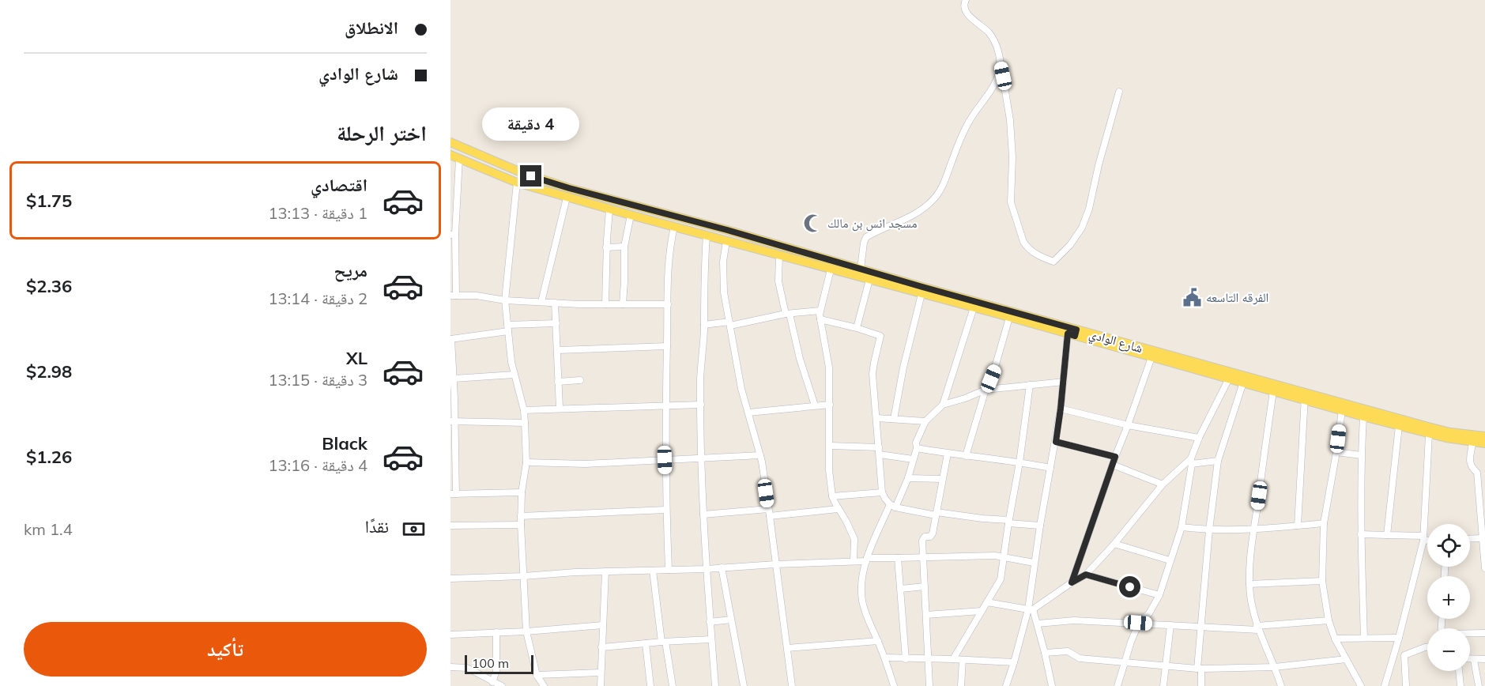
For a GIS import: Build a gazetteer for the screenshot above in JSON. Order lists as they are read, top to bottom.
{
  "streets": {
    "main road": ["شارع الوادي"]
  },
  "places": {
    "mosque": ["مسجد انس بن مالك"],
    "public building": ["الفرقه التاسعه"]
  },
  "scale_bar": "100 m",
  "page": {
    "banner": ["الانطلاق", "شارع الوادي"],
    "heading": "اختر الرحلة",
    "bubble": "4 دقيقة",
    "list": [
      {
        "name": "اقتصادي",
        "note": "1 دقيقة · 13:13",
        "value": "$1.75"
      },
      {
        "name": "مريح",
        "note": "2 دقيقة · 13:14",
        "value": "$2.36"
      },
      {
        "name": "XL",
        "note": "3 دقيقة · 13:15",
        "value": "$2.98"
      },
      {
        "name": "Black",
        "note": "4 دقيقة · 13:16",
        "value": "$1.26"
      }
    ],
    "pay": ["نقدًا", "1.4 km"],
    "map_buttons": ["+", "−"],
    "buttons": "تأكيد",
    "scale": "100 m"
  }
}
